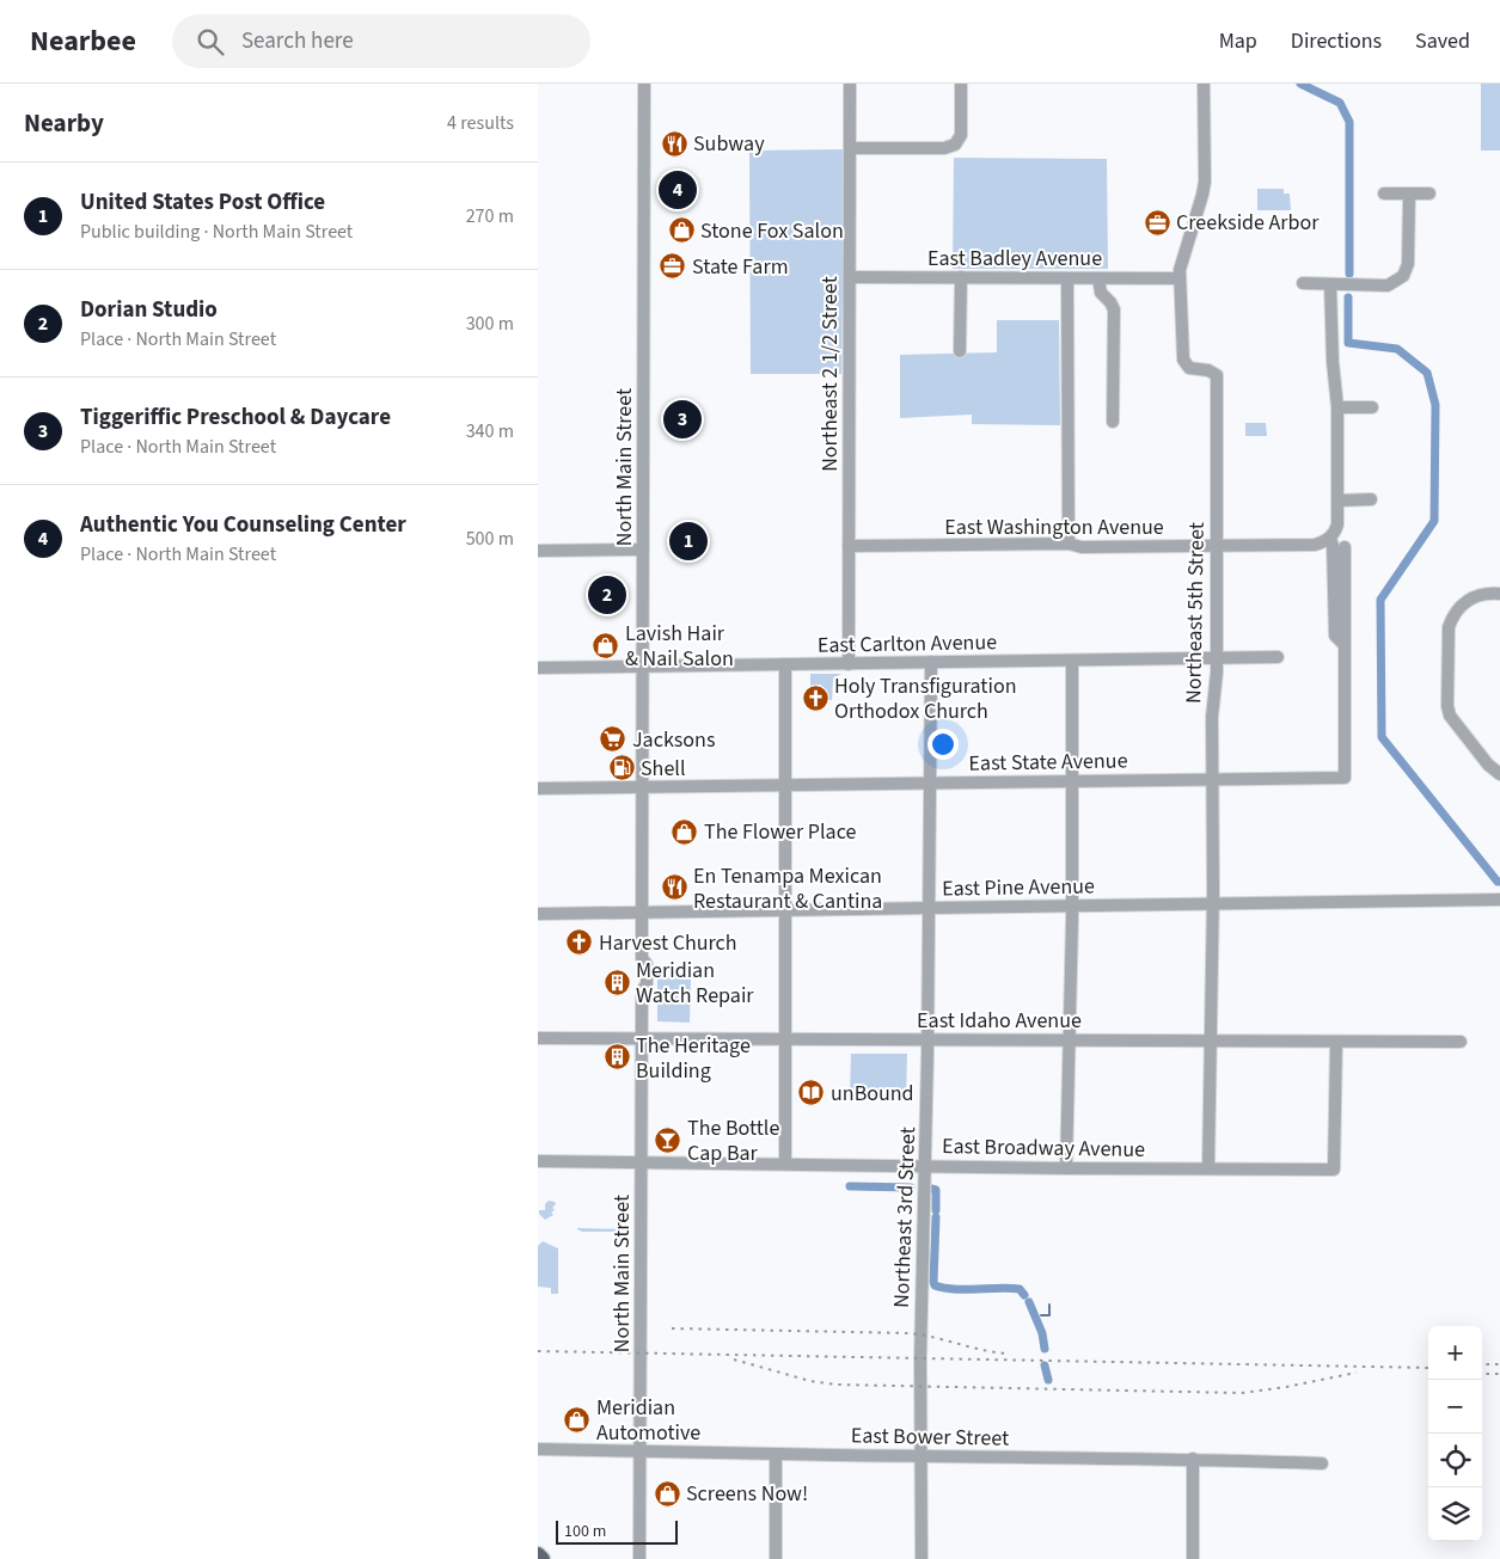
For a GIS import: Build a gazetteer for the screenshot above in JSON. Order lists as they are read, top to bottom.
{
  "streets": {
    "street": [
      "East Badley Avenue",
      "Northeast 2 1/2 Street",
      "North Main Street",
      "East Washington Avenue",
      "Northeast 5th Street",
      "East Carlton Avenue",
      "East State Avenue",
      "East Pine Avenue",
      "East Idaho Avenue",
      "East Broadway Avenue",
      "Northeast 3rd Street",
      "East Bower Street"
    ]
  },
  "crossings": [
    ["East Badley Avenue", "Northeast 2 1/2 Street"],
    ["East Badley Avenue", "Northeast 5th Street"],
    ["Northeast 2 1/2 Street", "East Washington Avenue"],
    ["Northeast 2 1/2 Street", "East Carlton Avenue"],
    ["North Main Street", "East Carlton Avenue"],
    ["North Main Street", "East State Avenue"],
    ["North Main Street", "East Pine Avenue"],
    ["North Main Street", "East Idaho Avenue"],
    ["North Main Street", "East Broadway Avenue"],
    ["North Main Street", "East Bower Street"],
    ["East Washington Avenue", "Northeast 5th Street"],
    ["Northeast 5th Street", "East Carlton Avenue"],
    ["Northeast 5th Street", "East State Avenue"],
    ["Northeast 5th Street", "East Pine Avenue"],
    ["Northeast 5th Street", "East Idaho Avenue"],
    ["Northeast 5th Street", "East Broadway Avenue"],
    ["East Carlton Avenue", "Northeast 3rd Street"],
    ["East State Avenue", "Northeast 3rd Street"],
    ["East Pine Avenue", "Northeast 3rd Street"],
    ["East Idaho Avenue", "East Broadway Avenue"],
    ["East Idaho Avenue", "Northeast 3rd Street"],
    ["East Broadway Avenue", "Northeast 3rd Street"],
    ["Northeast 3rd Street", "East Bower Street"]
  ],
  "places": {
    "restaurant": ["Subway", "En Tenampa Mexican Restaurant & Cantina"],
    "office": ["Creekside Arbor", "State Farm"],
    "shop": [
      "Stone Fox Salon",
      "Lavish Hair & Nail Salon",
      "The Flower Place",
      "Meridian Automotive",
      "Screens Now!"
    ],
    "church": ["Holy Transfiguration Orthodox Church", "Harvest Church"],
    "supermarket": ["Jacksons"],
    "fuel station": ["Shell"],
    "building": ["Meridian Watch Repair", "The Heritage Building"],
    "library": ["unBound"],
    "bar": ["The Bottle Cap Bar"]
  },
  "scale_bar": "100 m",
  "page": {
    "header": "Nearbee",
    "search": "Search here",
    "nav": ["Map", "Directions", "Saved"],
    "heading": ["Nearby", "4 results"],
    "list": [
      {
        "mark": "1",
        "name": "United States Post Office",
        "note": "Public building · North Main Street",
        "value": "270 m"
      },
      {
        "mark": "2",
        "name": "Dorian Studio",
        "note": "Place · North Main Street",
        "value": "300 m"
      },
      {
        "mark": "3",
        "name": "Tiggeriffic Preschool & Daycare",
        "note": "Place · North Main Street",
        "value": "340 m"
      },
      {
        "mark": "4",
        "name": "Authentic You Counseling Center",
        "note": "Place · North Main Street",
        "value": "500 m"
      }
    ],
    "pins": [
      "4",
      "3",
      "1",
      "2"
    ],
    "map_buttons": ["+", "−"],
    "scale": "100 m"
  }
}
